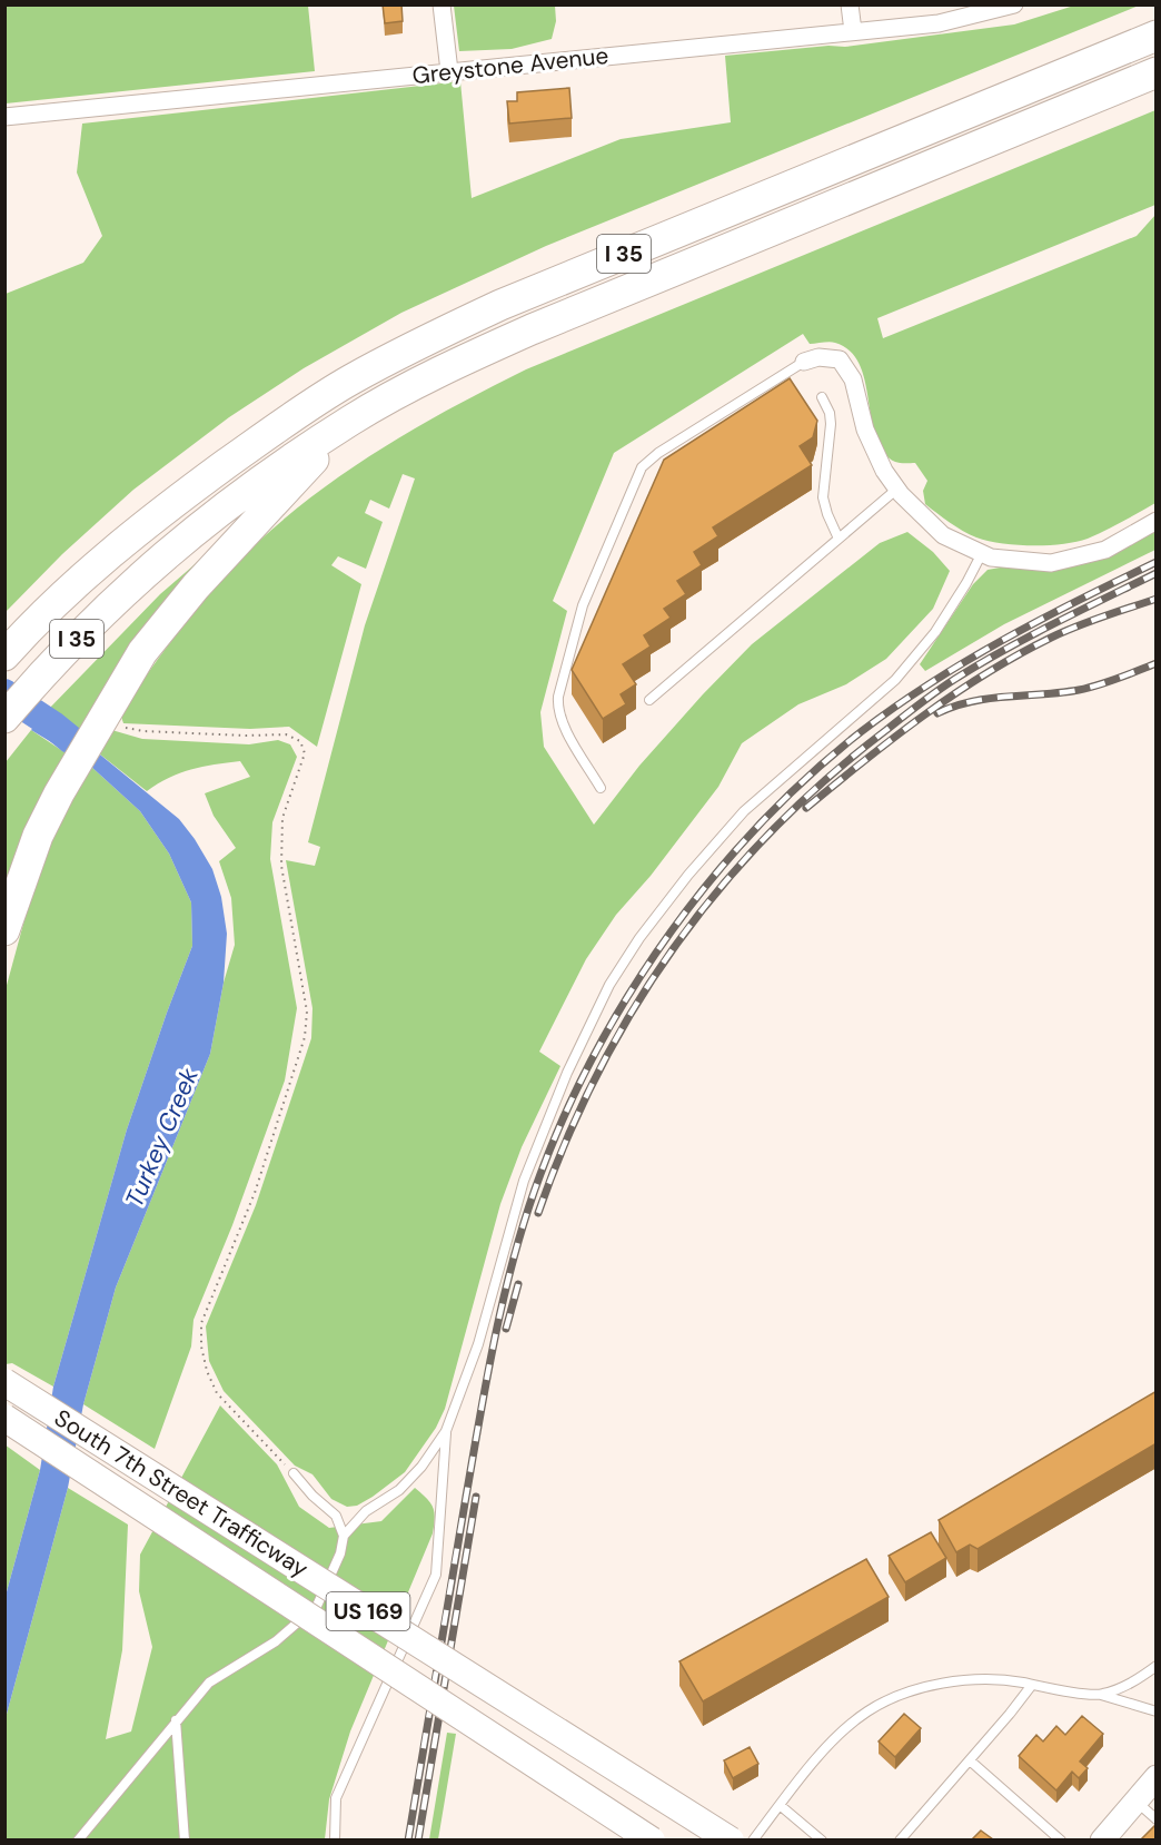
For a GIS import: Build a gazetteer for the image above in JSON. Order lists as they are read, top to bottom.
{
  "streets": {
    "highway": ["I 35"],
    "main road": ["South 7th Street Trafficway", "US 169"],
    "street": ["Greystone Avenue"]
  },
  "water": ["Turkey Creek"]
}
